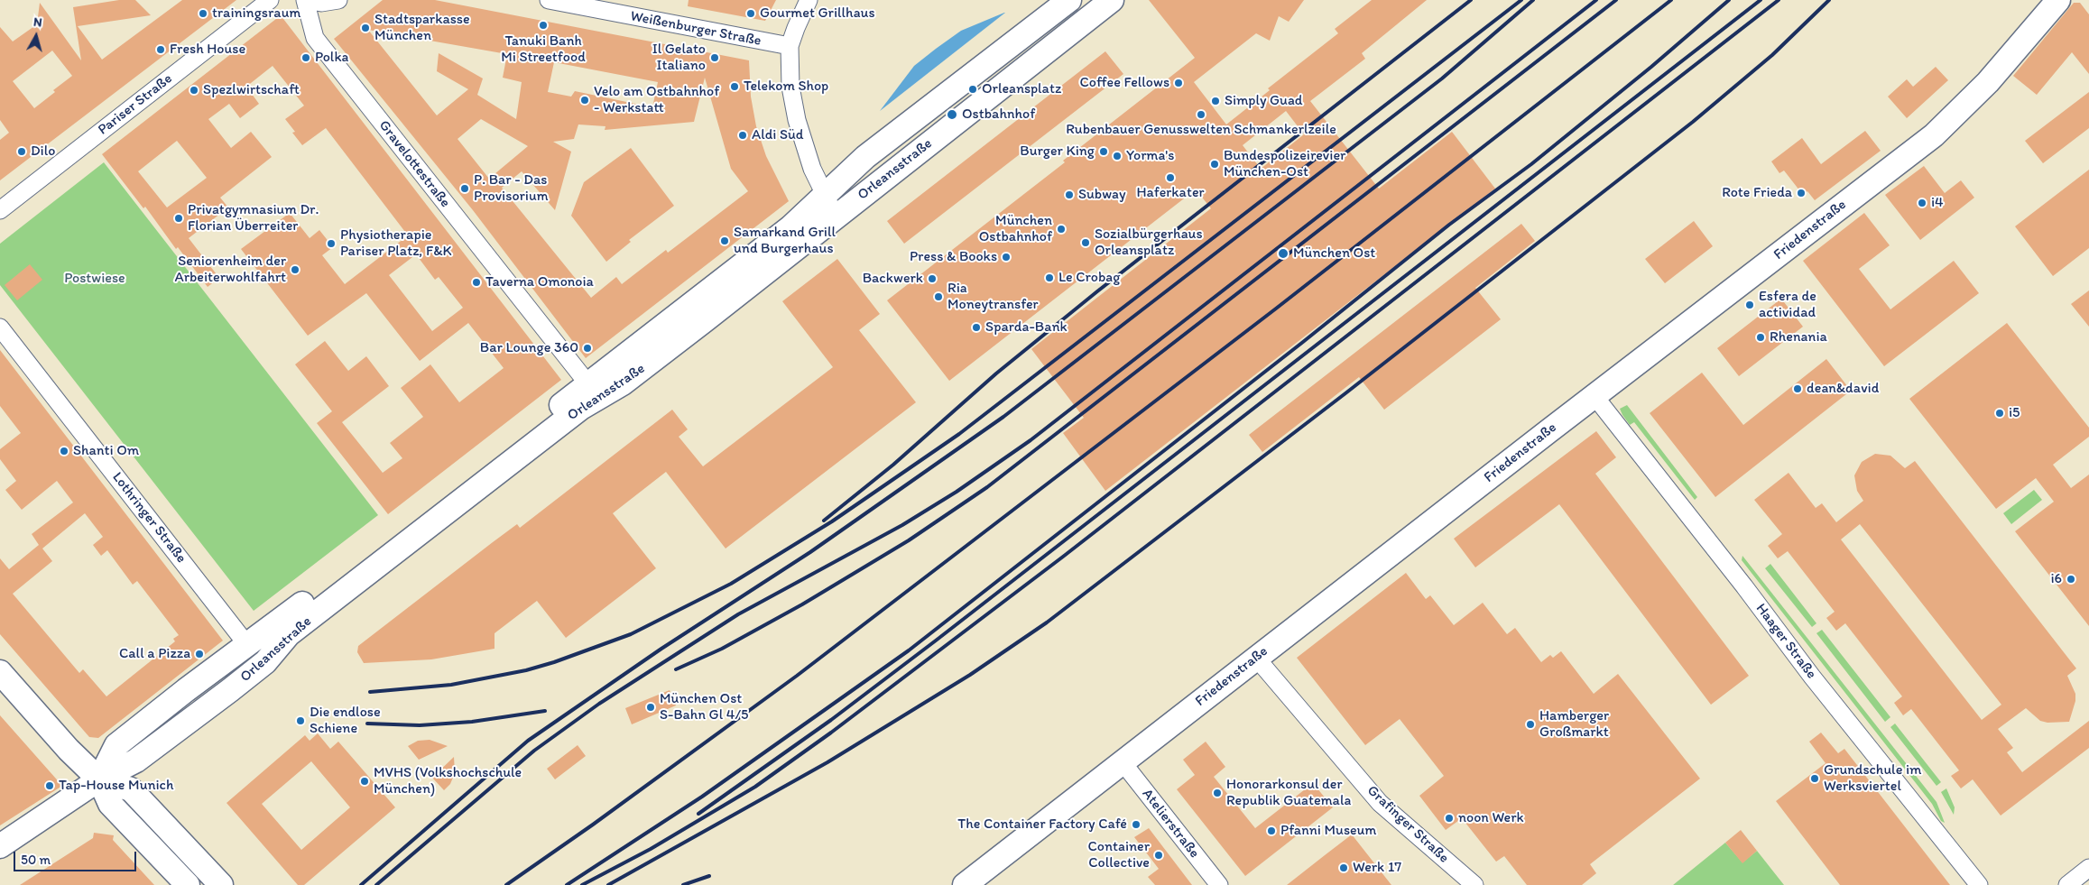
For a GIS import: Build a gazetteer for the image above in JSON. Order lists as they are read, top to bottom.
{
  "streets": {
    "main road": ["Orleansstraße", "Friedenstraße"],
    "street": [
      "Weißenburger Straße",
      "Pariser Straße",
      "Gravelottestraße",
      "Lothringer Straße",
      "Haager Straße",
      "Atelierstraße",
      "Grafinger Straße"
    ]
  },
  "crossings": [
    ["Gravelottestraße", "Orleansstraße"],
    ["Orleansstraße", "Lothringer Straße"],
    ["Friedenstraße", "Haager Straße"],
    ["Friedenstraße", "Atelierstraße"],
    ["Friedenstraße", "Grafinger Straße"]
  ],
  "parks": ["Postwiese"],
  "places": [
    "trainingsraum",
    "Gourmet Grillhaus",
    "Tanuki Banh Mi Streetfood",
    "Stadtsparkasse München",
    "Fresh House",
    "Polka",
    "Il Gelato Italiano",
    "Coffee Fellows",
    "Telekom Shop",
    "Orleansplatz",
    "Spezlwirtschaft",
    "Velo am Ostbahnhof - Werkstatt",
    "Simply Guad",
    "Ostbahnhof",
    "Rubenbauer Genusswelten Schmankerlzeile",
    "Aldi Süd",
    "Dilo",
    "Burger King",
    "Yorma's",
    "Bundespolizeirevier München-Ost",
    "Haferkater",
    "P. Bar - Das Provisorium",
    "Rote Frieda",
    "Subway",
    "i4",
    "Privatgymnasium Dr. Florian Überreiter",
    "München Ostbahnhof",
    "Samarkand Grill und Burgerhaus",
    "Sozialbürgerhaus Orleansplatz",
    "Physiotherapie Pariser Platz, F&K",
    "München Ost",
    "Press & Books",
    "Seniorenheim der Arbeiterwohlfahrt",
    "Le Crobag",
    "Backwerk",
    "Taverna Omonoia",
    "Ria Moneytransfer",
    "Esfera de actividad",
    "Sparda-Bank",
    "Rhenania",
    "Bar Lounge 360",
    "dean&david",
    "i5",
    "Shanti Om",
    "i6",
    "Call a Pizza",
    "München Ost S-Bahn Gl 4/5",
    "Die endlose Schiene",
    "Hamberger Großmarkt",
    "Grundschule im Werksviertel",
    "MVHS (Volkshochschule München)",
    "Tap-House Munich",
    "Honorarkonsul der Republik Guatemala",
    "noon Werk",
    "The Container Factory Café",
    "Pfanni Museum",
    "Container Collective",
    "Werk 17"
  ],
  "scale_bar": "50 m",
  "north": "top"
}
